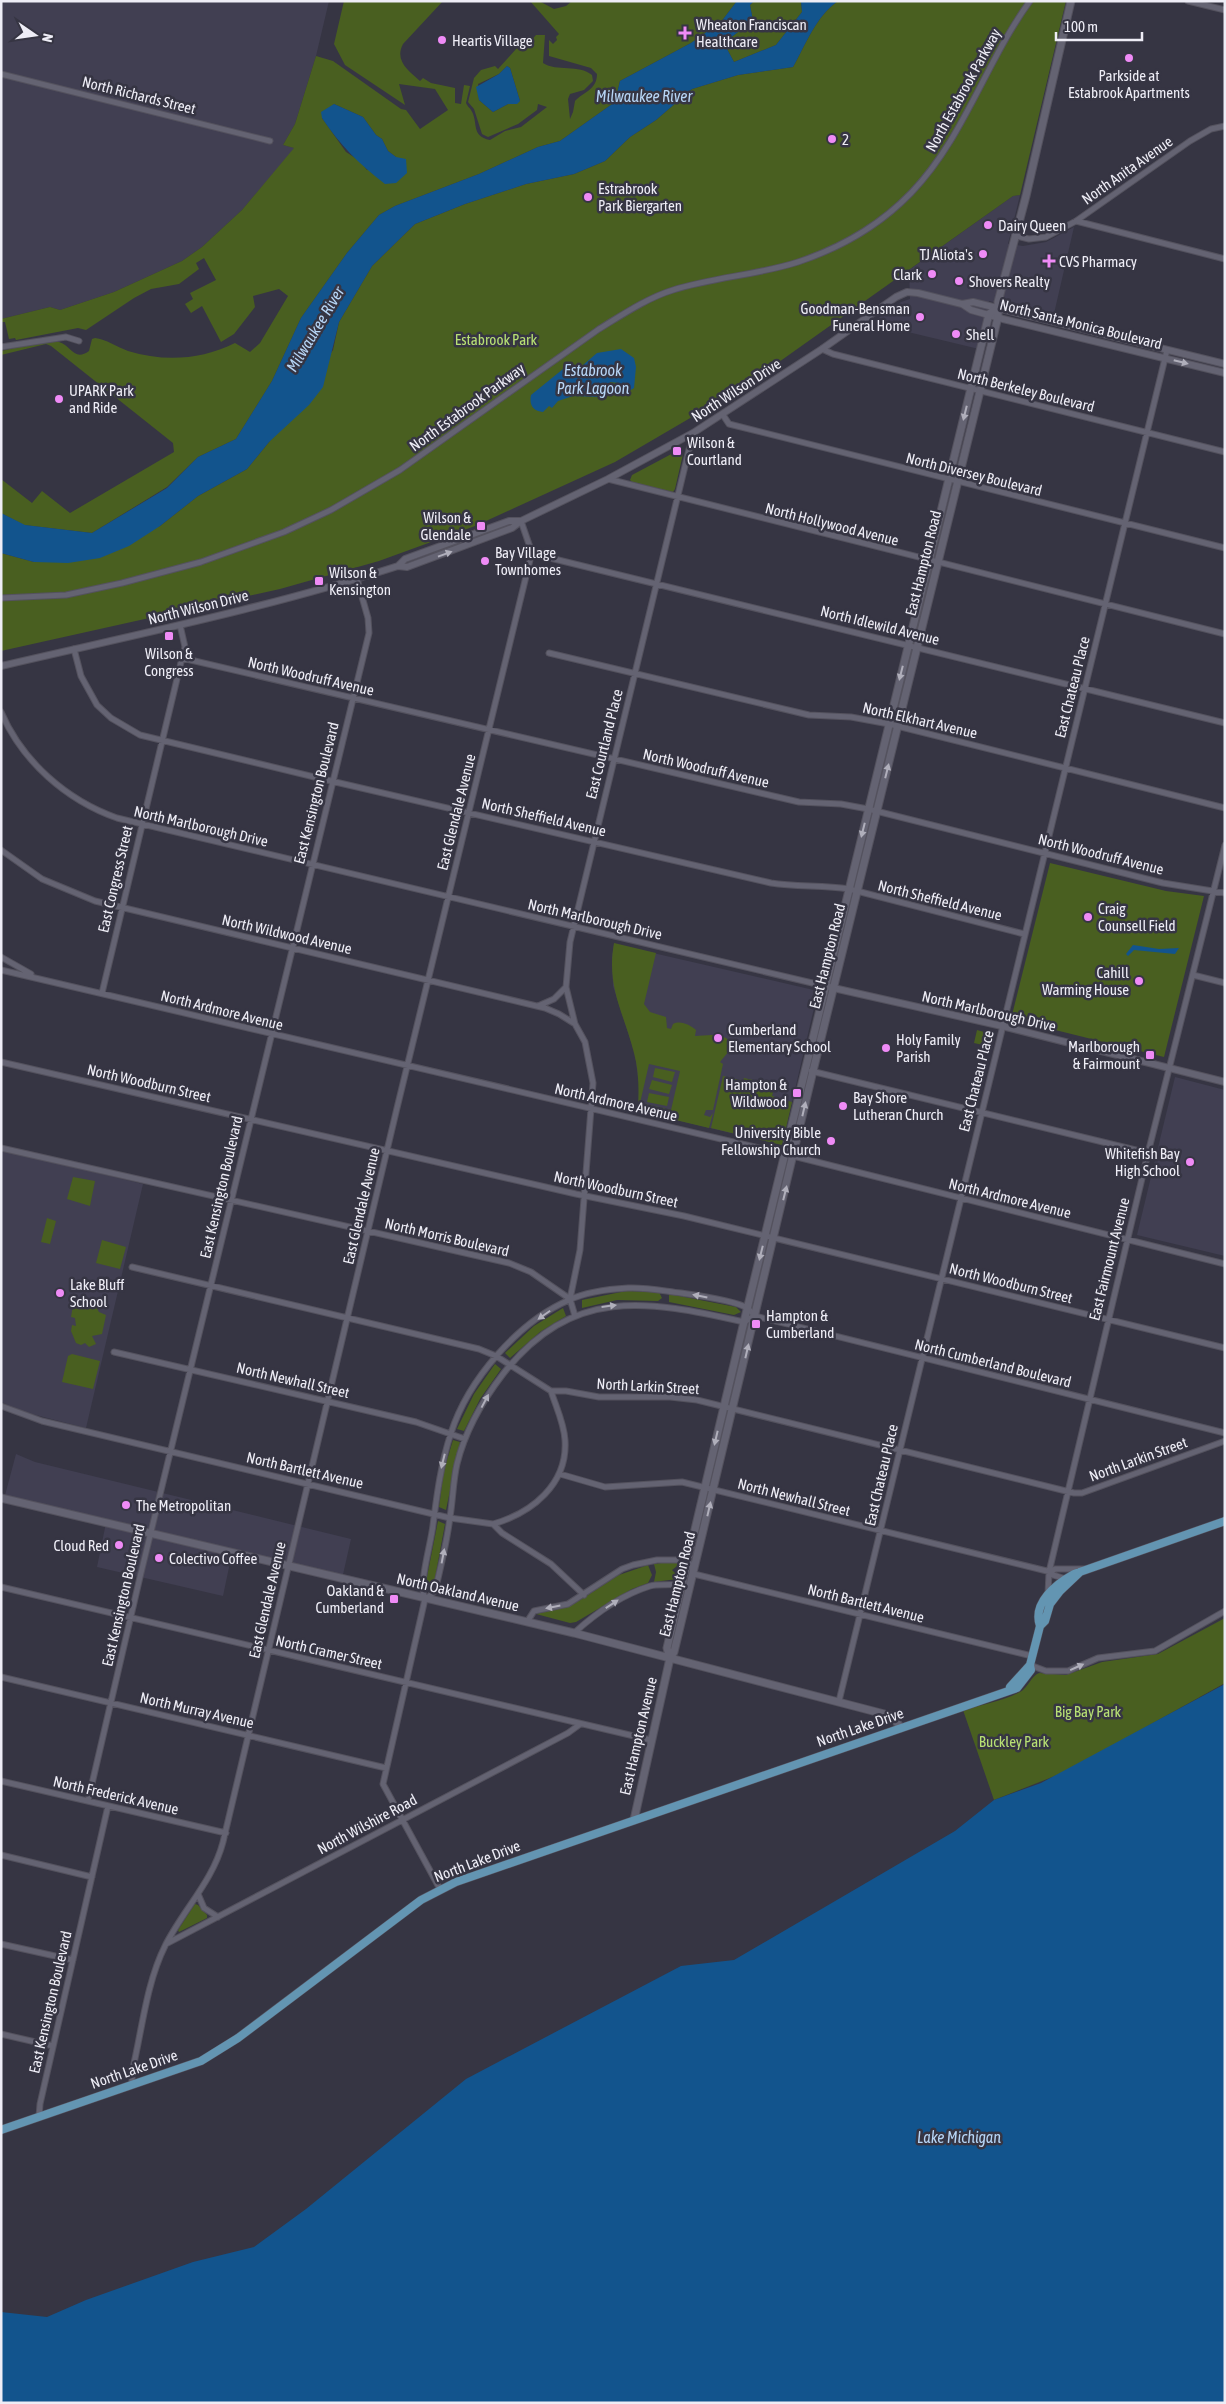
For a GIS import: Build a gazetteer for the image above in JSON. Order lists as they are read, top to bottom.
{
  "streets": {
    "main road": [
      "East Hampton Road",
      "North Oakland Avenue",
      "North Lake Drive",
      "East Hampton Avenue"
    ],
    "street": [
      "North Estabrook Parkway",
      "North Richards Street",
      "North Anita Avenue",
      "North Santa Monica Boulevard",
      "North Wilson Drive",
      "North Berkeley Boulevard",
      "North Diversey Boulevard",
      "North Hollywood Avenue",
      "North Idlewild Avenue",
      "North Woodruff Avenue",
      "East Chateau Place",
      "North Elkhart Avenue",
      "East Courtland Place",
      "East Kensington Boulevard",
      "East Glendale Avenue",
      "North Sheffield Avenue",
      "North Marlborough Drive",
      "East Congress Street",
      "North Wildwood Avenue",
      "North Ardmore Avenue",
      "North Woodburn Street",
      "North Morris Boulevard",
      "East Fairmount Avenue",
      "North Cumberland Boulevard",
      "North Newhall Street",
      "North Larkin Street",
      "North Bartlett Avenue",
      "North Cramer Street",
      "North Murray Avenue",
      "North Frederick Avenue",
      "North Wilshire Road"
    ]
  },
  "crossings": [
    ["North Santa Monica Boulevard", "North Wilson Drive"],
    ["North Santa Monica Boulevard", "East Hampton Road"],
    ["North Santa Monica Boulevard", "East Chateau Place"],
    ["North Wilson Drive", "North Berkeley Boulevard"],
    ["North Wilson Drive", "North Diversey Boulevard"],
    ["North Wilson Drive", "North Hollywood Avenue"],
    ["North Wilson Drive", "East Courtland Place"],
    ["North Wilson Drive", "East Kensington Boulevard"],
    ["North Wilson Drive", "East Glendale Avenue"],
    ["North Wilson Drive", "North Sheffield Avenue"],
    ["North Wilson Drive", "East Congress Street"],
    ["North Berkeley Boulevard", "East Hampton Road"],
    ["North Berkeley Boulevard", "East Chateau Place"],
    ["North Diversey Boulevard", "East Hampton Road"],
    ["North Diversey Boulevard", "East Chateau Place"],
    ["North Hollywood Avenue", "East Hampton Road"],
    ["North Hollywood Avenue", "East Chateau Place"],
    ["North Hollywood Avenue", "East Courtland Place"],
    ["East Hampton Road", "North Idlewild Avenue"],
    ["East Hampton Road", "North Woodruff Avenue"],
    ["East Hampton Road", "North Elkhart Avenue"],
    ["East Hampton Road", "North Sheffield Avenue"],
    ["East Hampton Road", "North Marlborough Drive"],
    ["East Hampton Road", "North Ardmore Avenue"],
    ["East Hampton Road", "North Woodburn Street"],
    ["East Hampton Road", "North Cumberland Boulevard"],
    ["East Hampton Road", "North Newhall Street"],
    ["East Hampton Road", "North Larkin Street"],
    ["East Hampton Road", "North Bartlett Avenue"],
    ["East Hampton Road", "North Oakland Avenue"],
    ["East Hampton Road", "East Hampton Avenue"],
    ["North Idlewild Avenue", "East Chateau Place"],
    ["North Idlewild Avenue", "East Courtland Place"],
    ["North Idlewild Avenue", "East Glendale Avenue"],
    ["North Woodruff Avenue", "East Chateau Place"],
    ["North Woodruff Avenue", "East Courtland Place"],
    ["North Woodruff Avenue", "East Kensington Boulevard"],
    ["North Woodruff Avenue", "East Glendale Avenue"],
    ["North Woodruff Avenue", "East Congress Street"],
    ["North Woodruff Avenue", "East Fairmount Avenue"],
    ["East Chateau Place", "North Elkhart Avenue"],
    ["East Chateau Place", "North Sheffield Avenue"],
    ["East Chateau Place", "North Marlborough Drive"],
    ["East Chateau Place", "North Ardmore Avenue"],
    ["East Chateau Place", "North Woodburn Street"],
    ["East Chateau Place", "North Cumberland Boulevard"],
    ["East Chateau Place", "North Newhall Street"],
    ["East Chateau Place", "North Larkin Street"],
    ["East Chateau Place", "North Bartlett Avenue"],
    ["East Chateau Place", "North Oakland Avenue"],
    ["North Elkhart Avenue", "East Courtland Place"],
    ["East Courtland Place", "North Sheffield Avenue"],
    ["East Courtland Place", "North Marlborough Drive"],
    ["East Courtland Place", "North Wildwood Avenue"],
    ["East Courtland Place", "North Ardmore Avenue"],
    ["East Courtland Place", "North Woodburn Street"],
    ["East Courtland Place", "North Morris Boulevard"],
    ["East Kensington Boulevard", "North Sheffield Avenue"],
    ["East Kensington Boulevard", "North Marlborough Drive"],
    ["East Kensington Boulevard", "North Wildwood Avenue"],
    ["East Kensington Boulevard", "North Ardmore Avenue"],
    ["East Kensington Boulevard", "North Woodburn Street"],
    ["East Kensington Boulevard", "North Morris Boulevard"],
    ["East Kensington Boulevard", "North Newhall Street"],
    ["East Kensington Boulevard", "North Larkin Street"],
    ["East Kensington Boulevard", "North Bartlett Avenue"],
    ["East Kensington Boulevard", "North Oakland Avenue"],
    ["East Kensington Boulevard", "North Cramer Street"],
    ["East Kensington Boulevard", "North Murray Avenue"],
    ["East Kensington Boulevard", "North Lake Drive"],
    ["East Kensington Boulevard", "North Frederick Avenue"],
    ["East Glendale Avenue", "North Sheffield Avenue"],
    ["East Glendale Avenue", "North Marlborough Drive"],
    ["East Glendale Avenue", "North Wildwood Avenue"],
    ["East Glendale Avenue", "North Ardmore Avenue"],
    ["East Glendale Avenue", "North Woodburn Street"],
    ["East Glendale Avenue", "North Morris Boulevard"],
    ["East Glendale Avenue", "North Newhall Street"],
    ["East Glendale Avenue", "North Larkin Street"],
    ["East Glendale Avenue", "North Bartlett Avenue"],
    ["East Glendale Avenue", "North Oakland Avenue"],
    ["East Glendale Avenue", "North Cramer Street"],
    ["East Glendale Avenue", "North Murray Avenue"],
    ["East Glendale Avenue", "North Lake Drive"],
    ["East Glendale Avenue", "North Frederick Avenue"],
    ["East Glendale Avenue", "North Wilshire Road"],
    ["North Sheffield Avenue", "East Congress Street"],
    ["North Marlborough Drive", "East Congress Street"],
    ["North Marlborough Drive", "East Fairmount Avenue"],
    ["East Congress Street", "North Wildwood Avenue"],
    ["East Congress Street", "North Ardmore Avenue"],
    ["North Ardmore Avenue", "East Fairmount Avenue"],
    ["North Woodburn Street", "East Fairmount Avenue"],
    ["East Fairmount Avenue", "North Cumberland Boulevard"],
    ["East Fairmount Avenue", "North Newhall Street"],
    ["East Fairmount Avenue", "North Larkin Street"],
    ["North Oakland Avenue", "North Lake Drive"],
    ["North Oakland Avenue", "East Hampton Avenue"],
    ["North Cramer Street", "East Hampton Avenue"],
    ["North Cramer Street", "North Wilshire Road"],
    ["North Lake Drive", "East Hampton Avenue"]
  ],
  "water": ["Milwaukee River", "Estabrook Park Lagoon", "Lake Michigan"],
  "parks": ["Estabrook Park", "Big Bay Park", "Buckley Park"],
  "places": {
    "health": ["Wheaton Franciscan Healthcare", "CVS Pharmacy"],
    "other": [
      "Heartis Village",
      "Parkside at Estabrook Apartments",
      "2",
      "Estrabrook Park Biergarten",
      "Dairy Queen",
      "TJ Aliota's",
      "Clark",
      "Shovers Realty",
      "Goodman-Bensman Funeral Home",
      "Shell",
      "UPARK Park and Ride",
      "Bay Village Townhomes",
      "Craig Counsell Field",
      "Cahill Warming House",
      "Cumberland Elementary School",
      "Holy Family Parish",
      "Bay Shore Lutheran Church",
      "University Bible Fellowship Church",
      "Whitefish Bay High School",
      "Lake Bluff School",
      "The Metropolitan",
      "Cloud Red",
      "Colectivo Coffee"
    ],
    "transit": [
      "Wilson & Courtland",
      "Wilson & Glendale",
      "Wilson & Kensington",
      "Wilson & Congress",
      "Marlborough & Fairmount",
      "Hampton & Wildwood",
      "Hampton & Cumberland",
      "Oakland & Cumberland"
    ]
  },
  "scale_bar": "100 m",
  "north": "right"
}
